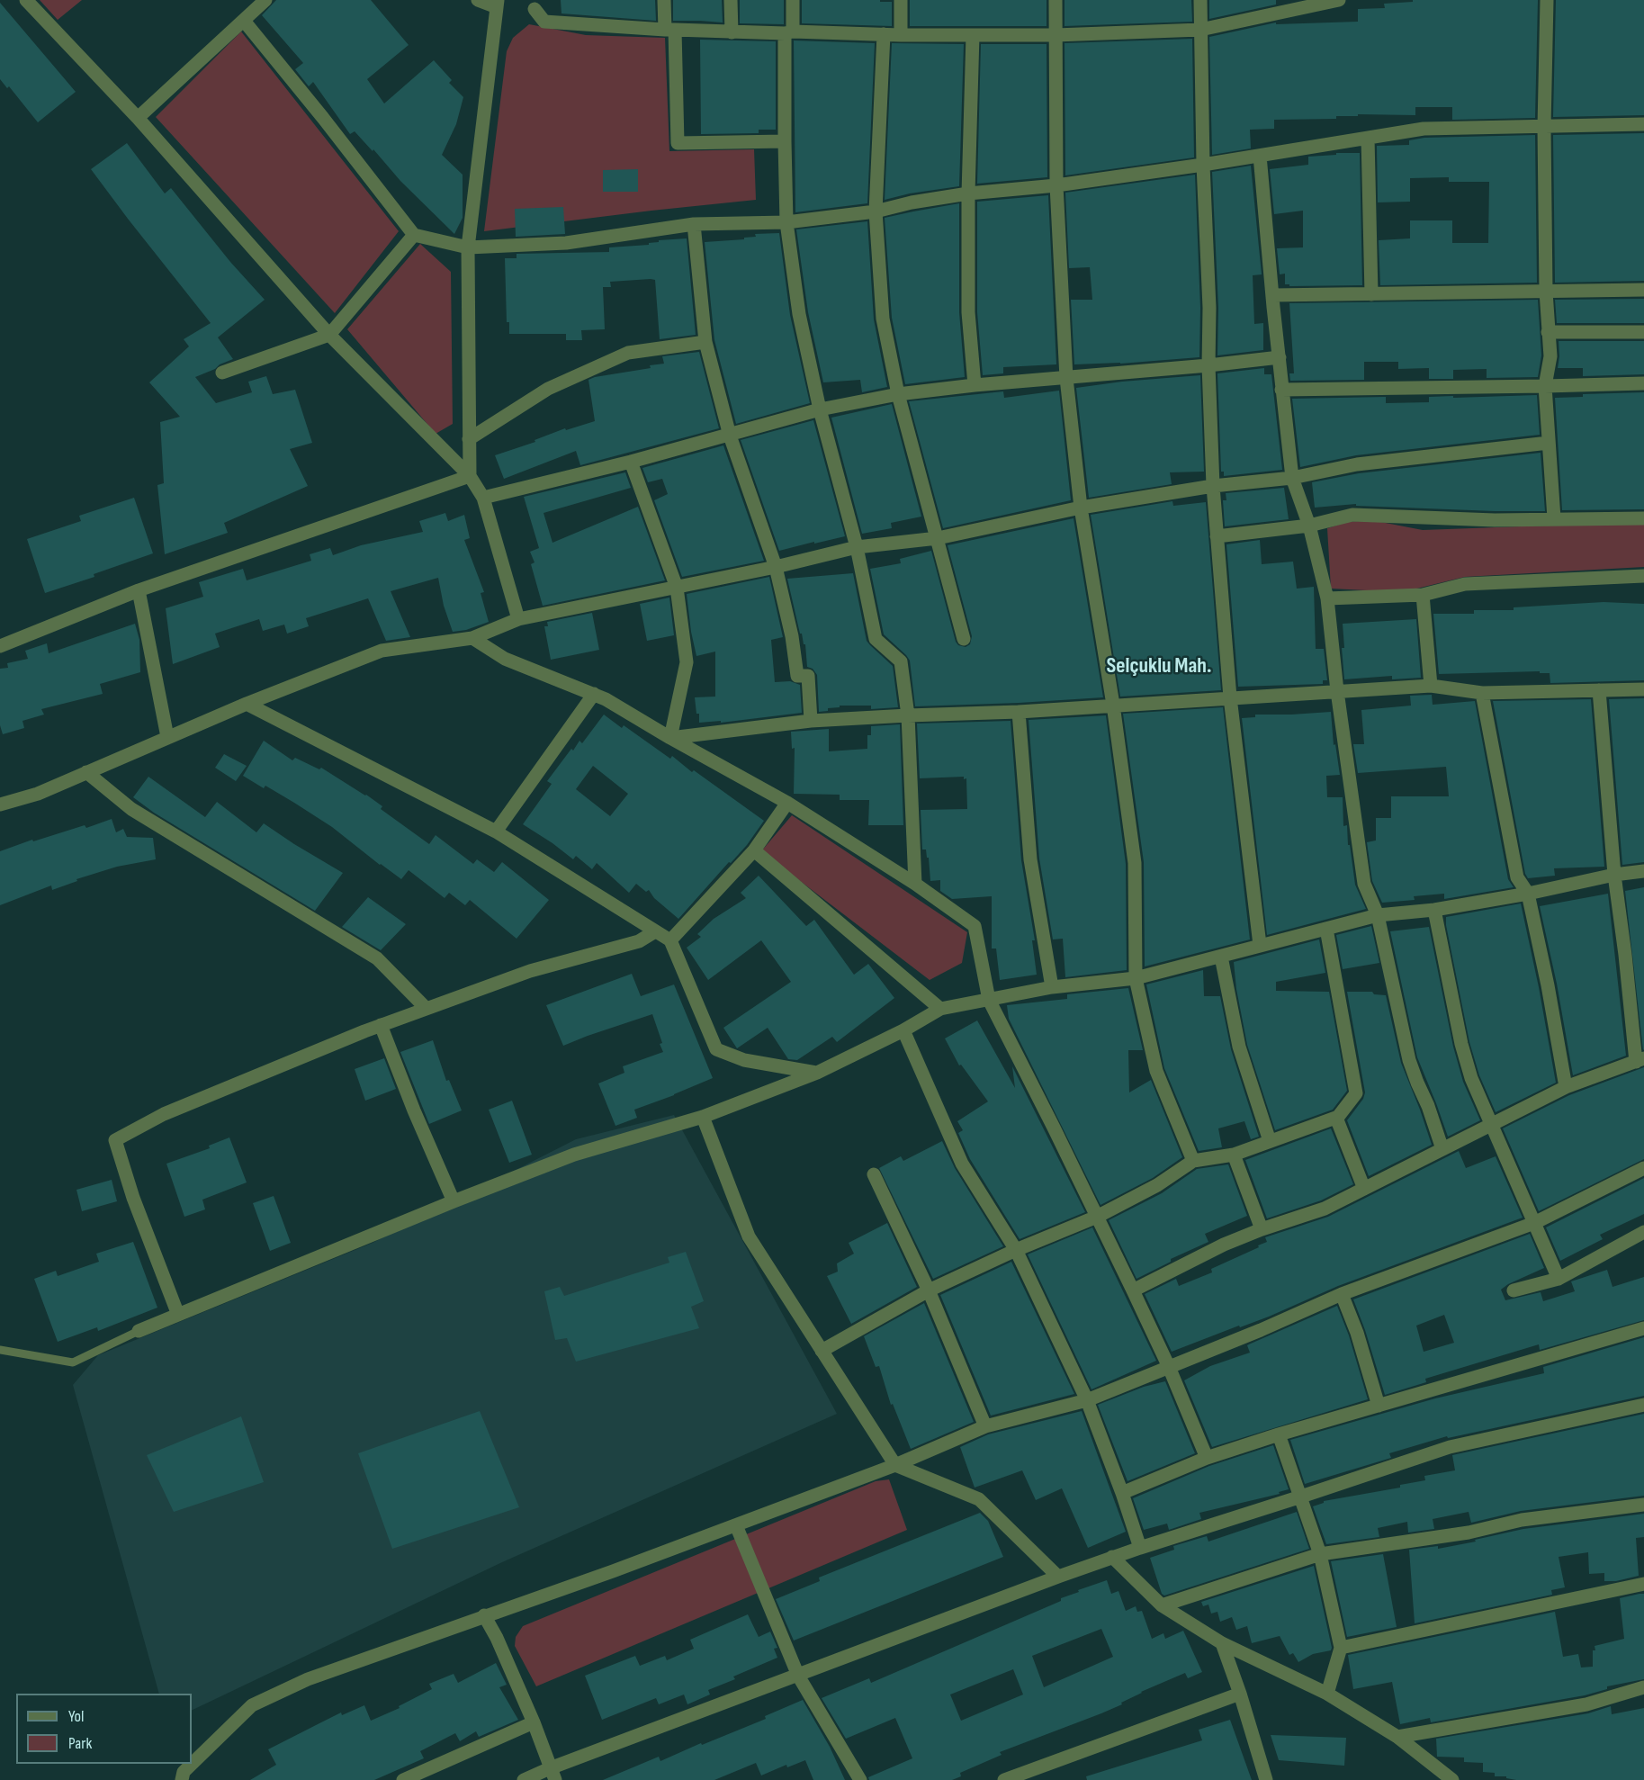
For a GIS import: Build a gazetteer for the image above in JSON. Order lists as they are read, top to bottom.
{
  "districts": ["Selçuklu Mah."],
  "legend": ["Yol", "Park"]
}
